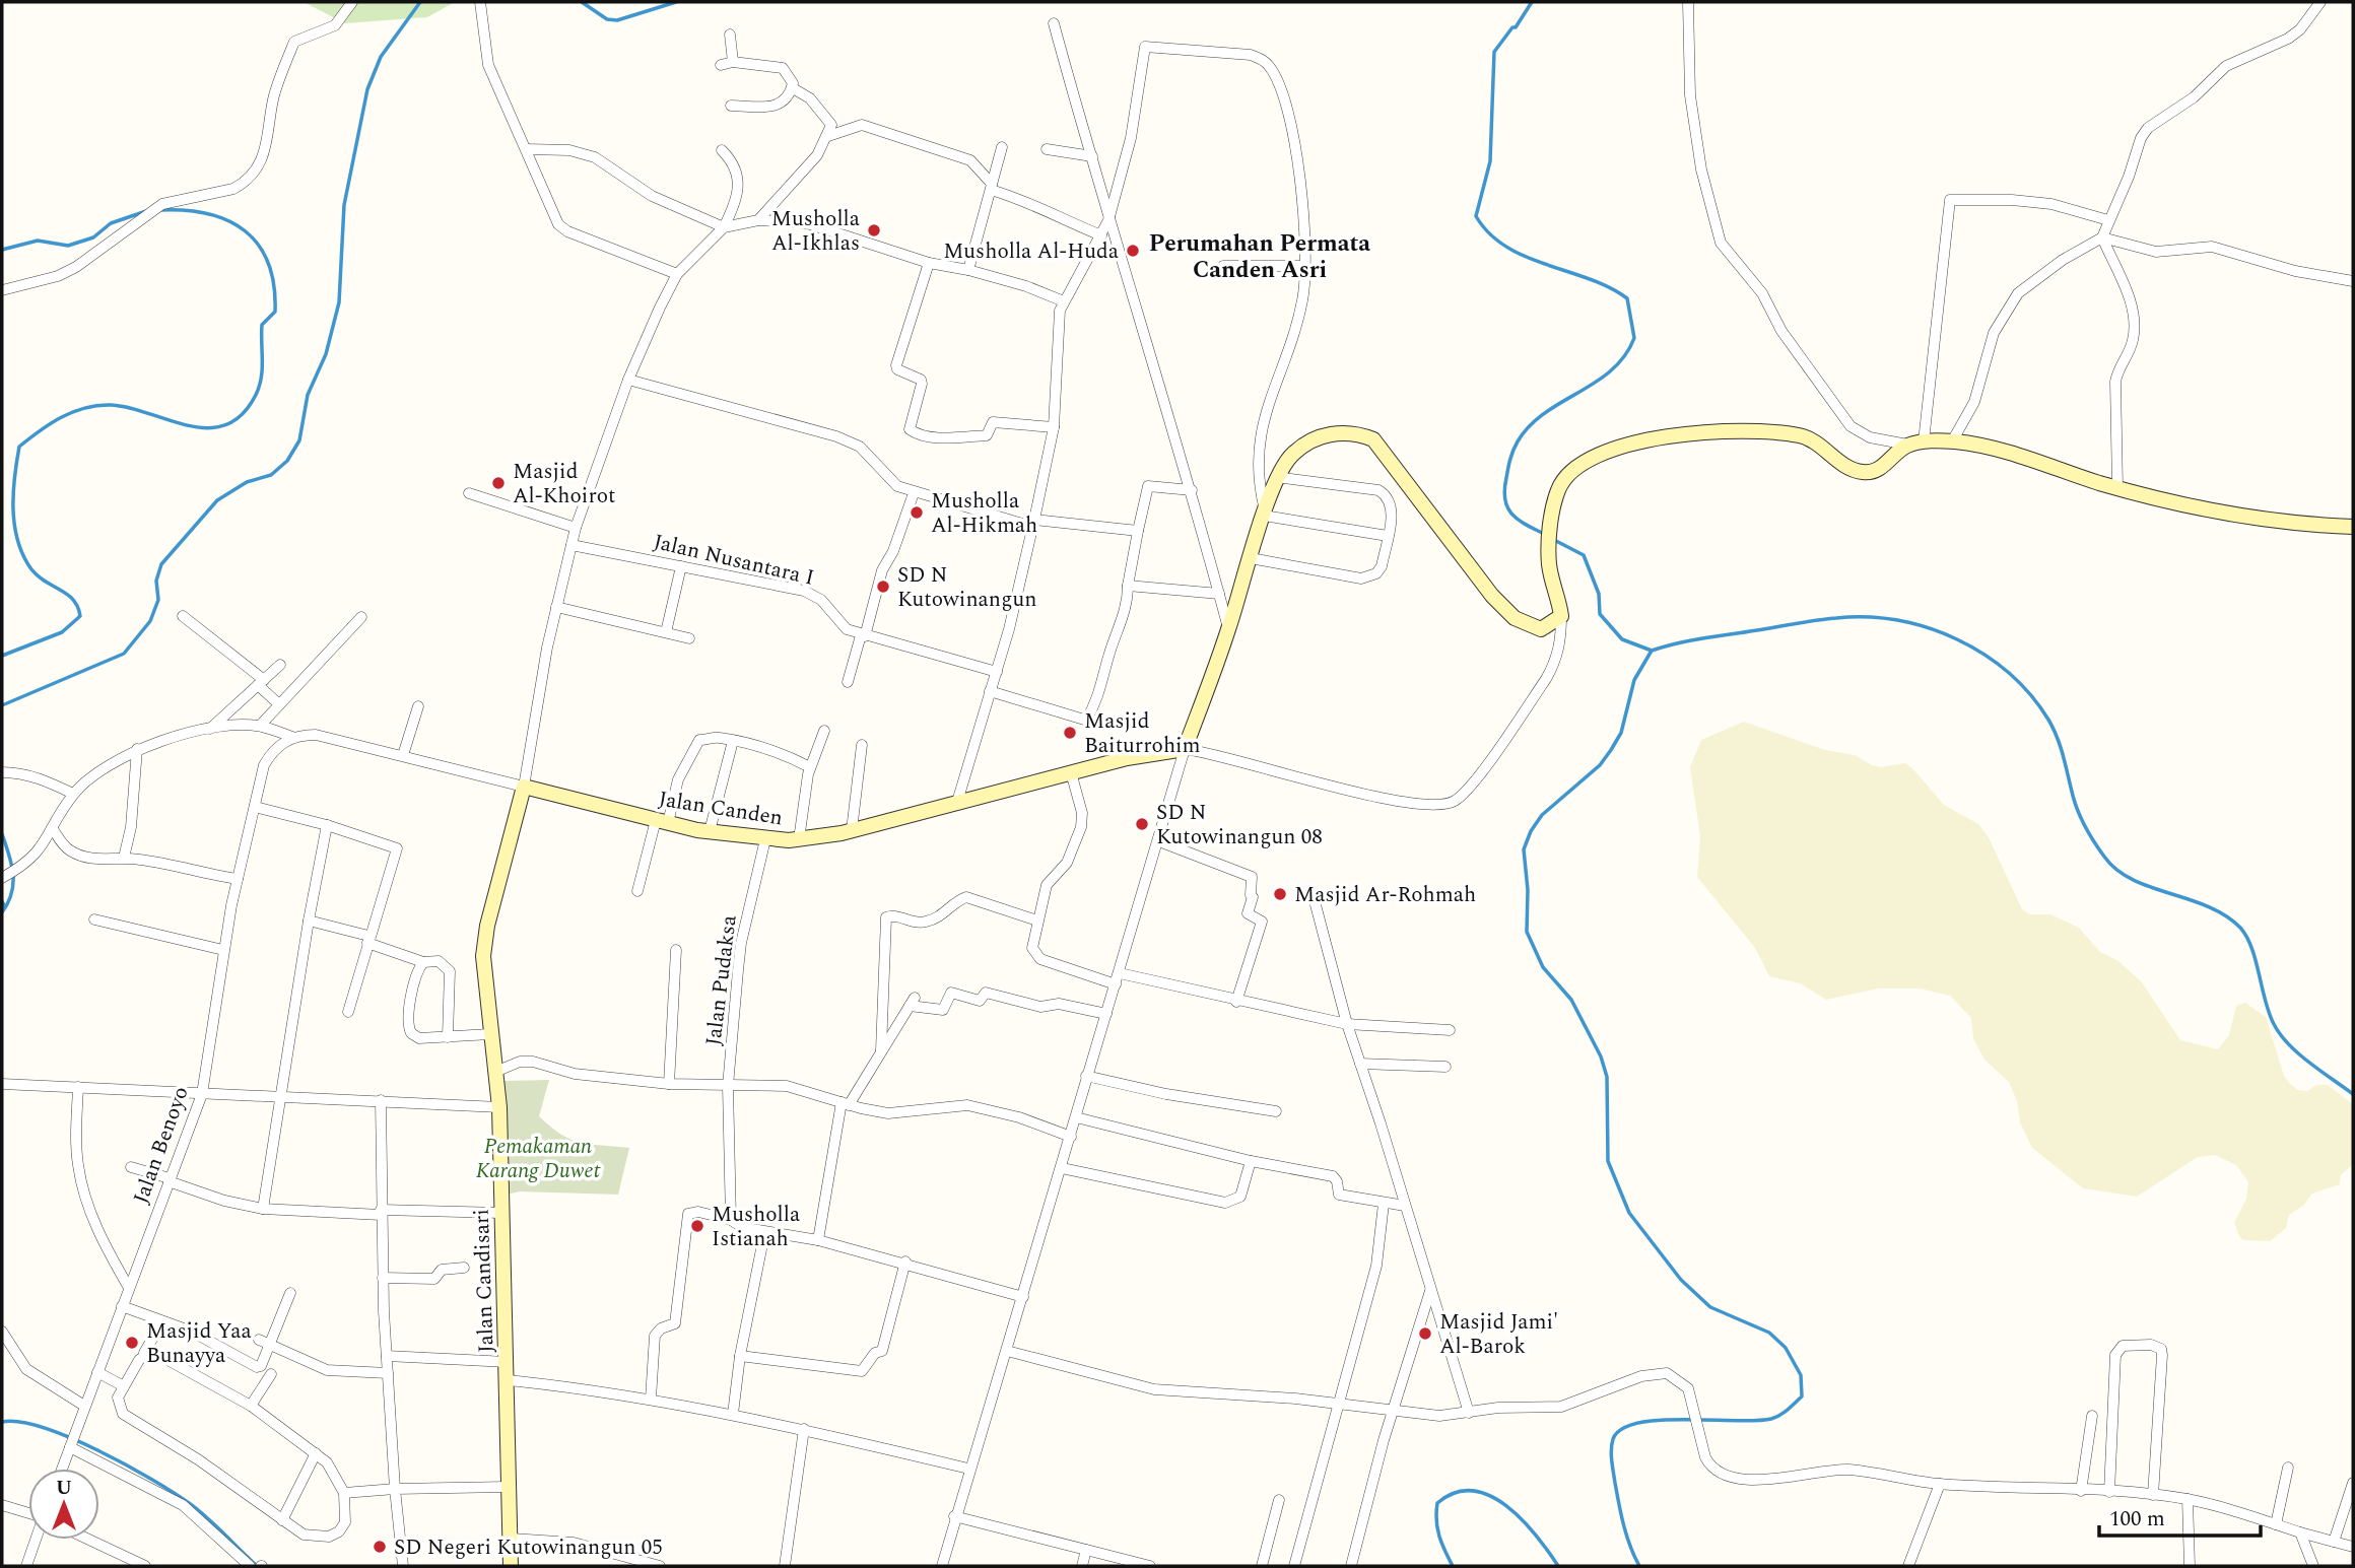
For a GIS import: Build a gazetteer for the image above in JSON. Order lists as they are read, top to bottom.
{
  "streets": {
    "street": [
      "Jalan Nusantara I",
      "Jalan Canden",
      "Jalan Pudaksa",
      "Jalan Benoyo",
      "Jalan Candisari"
    ]
  },
  "crossings": [
    ["Jalan Canden", "Jalan Pudaksa"],
    ["Jalan Canden", "Jalan Benoyo"],
    ["Jalan Canden", "Jalan Candisari"]
  ],
  "districts": ["Perumahan Permata Canden Asri"],
  "parks": ["Pemakaman Karang Duwet"],
  "places": [
    "Musholla Al-Ikhlas",
    "Musholla Al-Huda",
    "Masjid Al-Khoirot",
    "Musholla Al-Hikmah",
    "SD N Kutowinangun",
    "Masjid Baiturrohim",
    "SD N Kutowinangun 08",
    "Masjid Ar-Rohmah",
    "Musholla Istianah",
    "Masjid Jami' Al-Barok",
    "Masjid Yaa Bunayya",
    "SD Negeri Kutowinangun 05"
  ],
  "scale_bar": "100 m",
  "north": "top"
}
